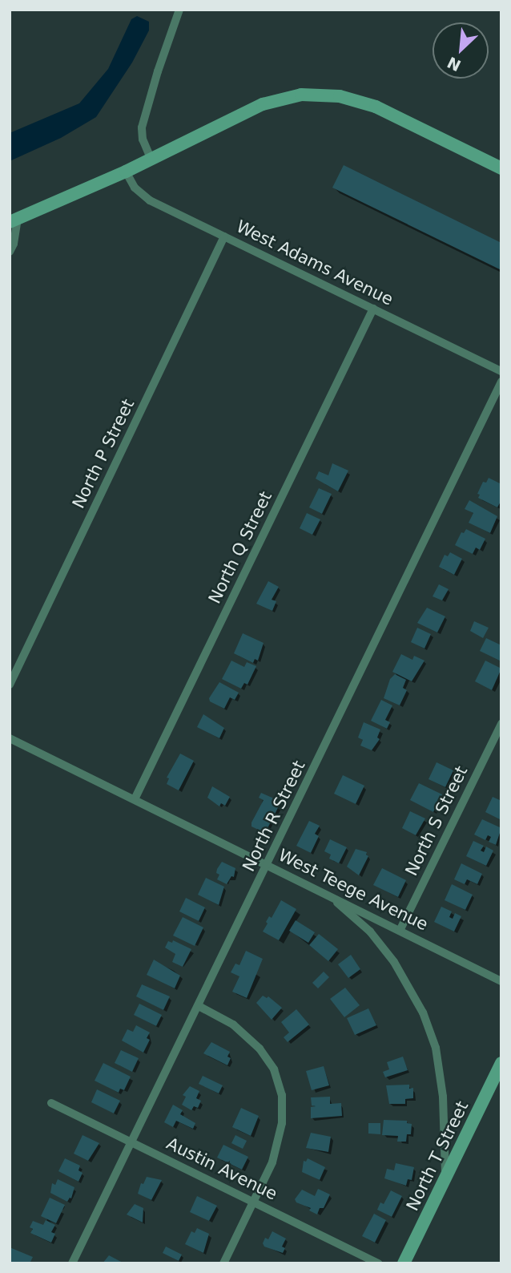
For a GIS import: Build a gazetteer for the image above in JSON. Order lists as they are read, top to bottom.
{
  "streets": {
    "street": [
      "West Adams Avenue",
      "North P Street",
      "North Q Street",
      "North R Street",
      "North S Street",
      "West Teege Avenue",
      "North T Street",
      "Austin Avenue"
    ]
  },
  "crossings": [
    ["West Adams Avenue", "North P Street"],
    ["West Adams Avenue", "North Q Street"],
    ["North Q Street", "West Teege Avenue"],
    ["North R Street", "West Teege Avenue"],
    ["North R Street", "Austin Avenue"],
    ["North S Street", "West Teege Avenue"]
  ],
  "north": "bottom left"
}
